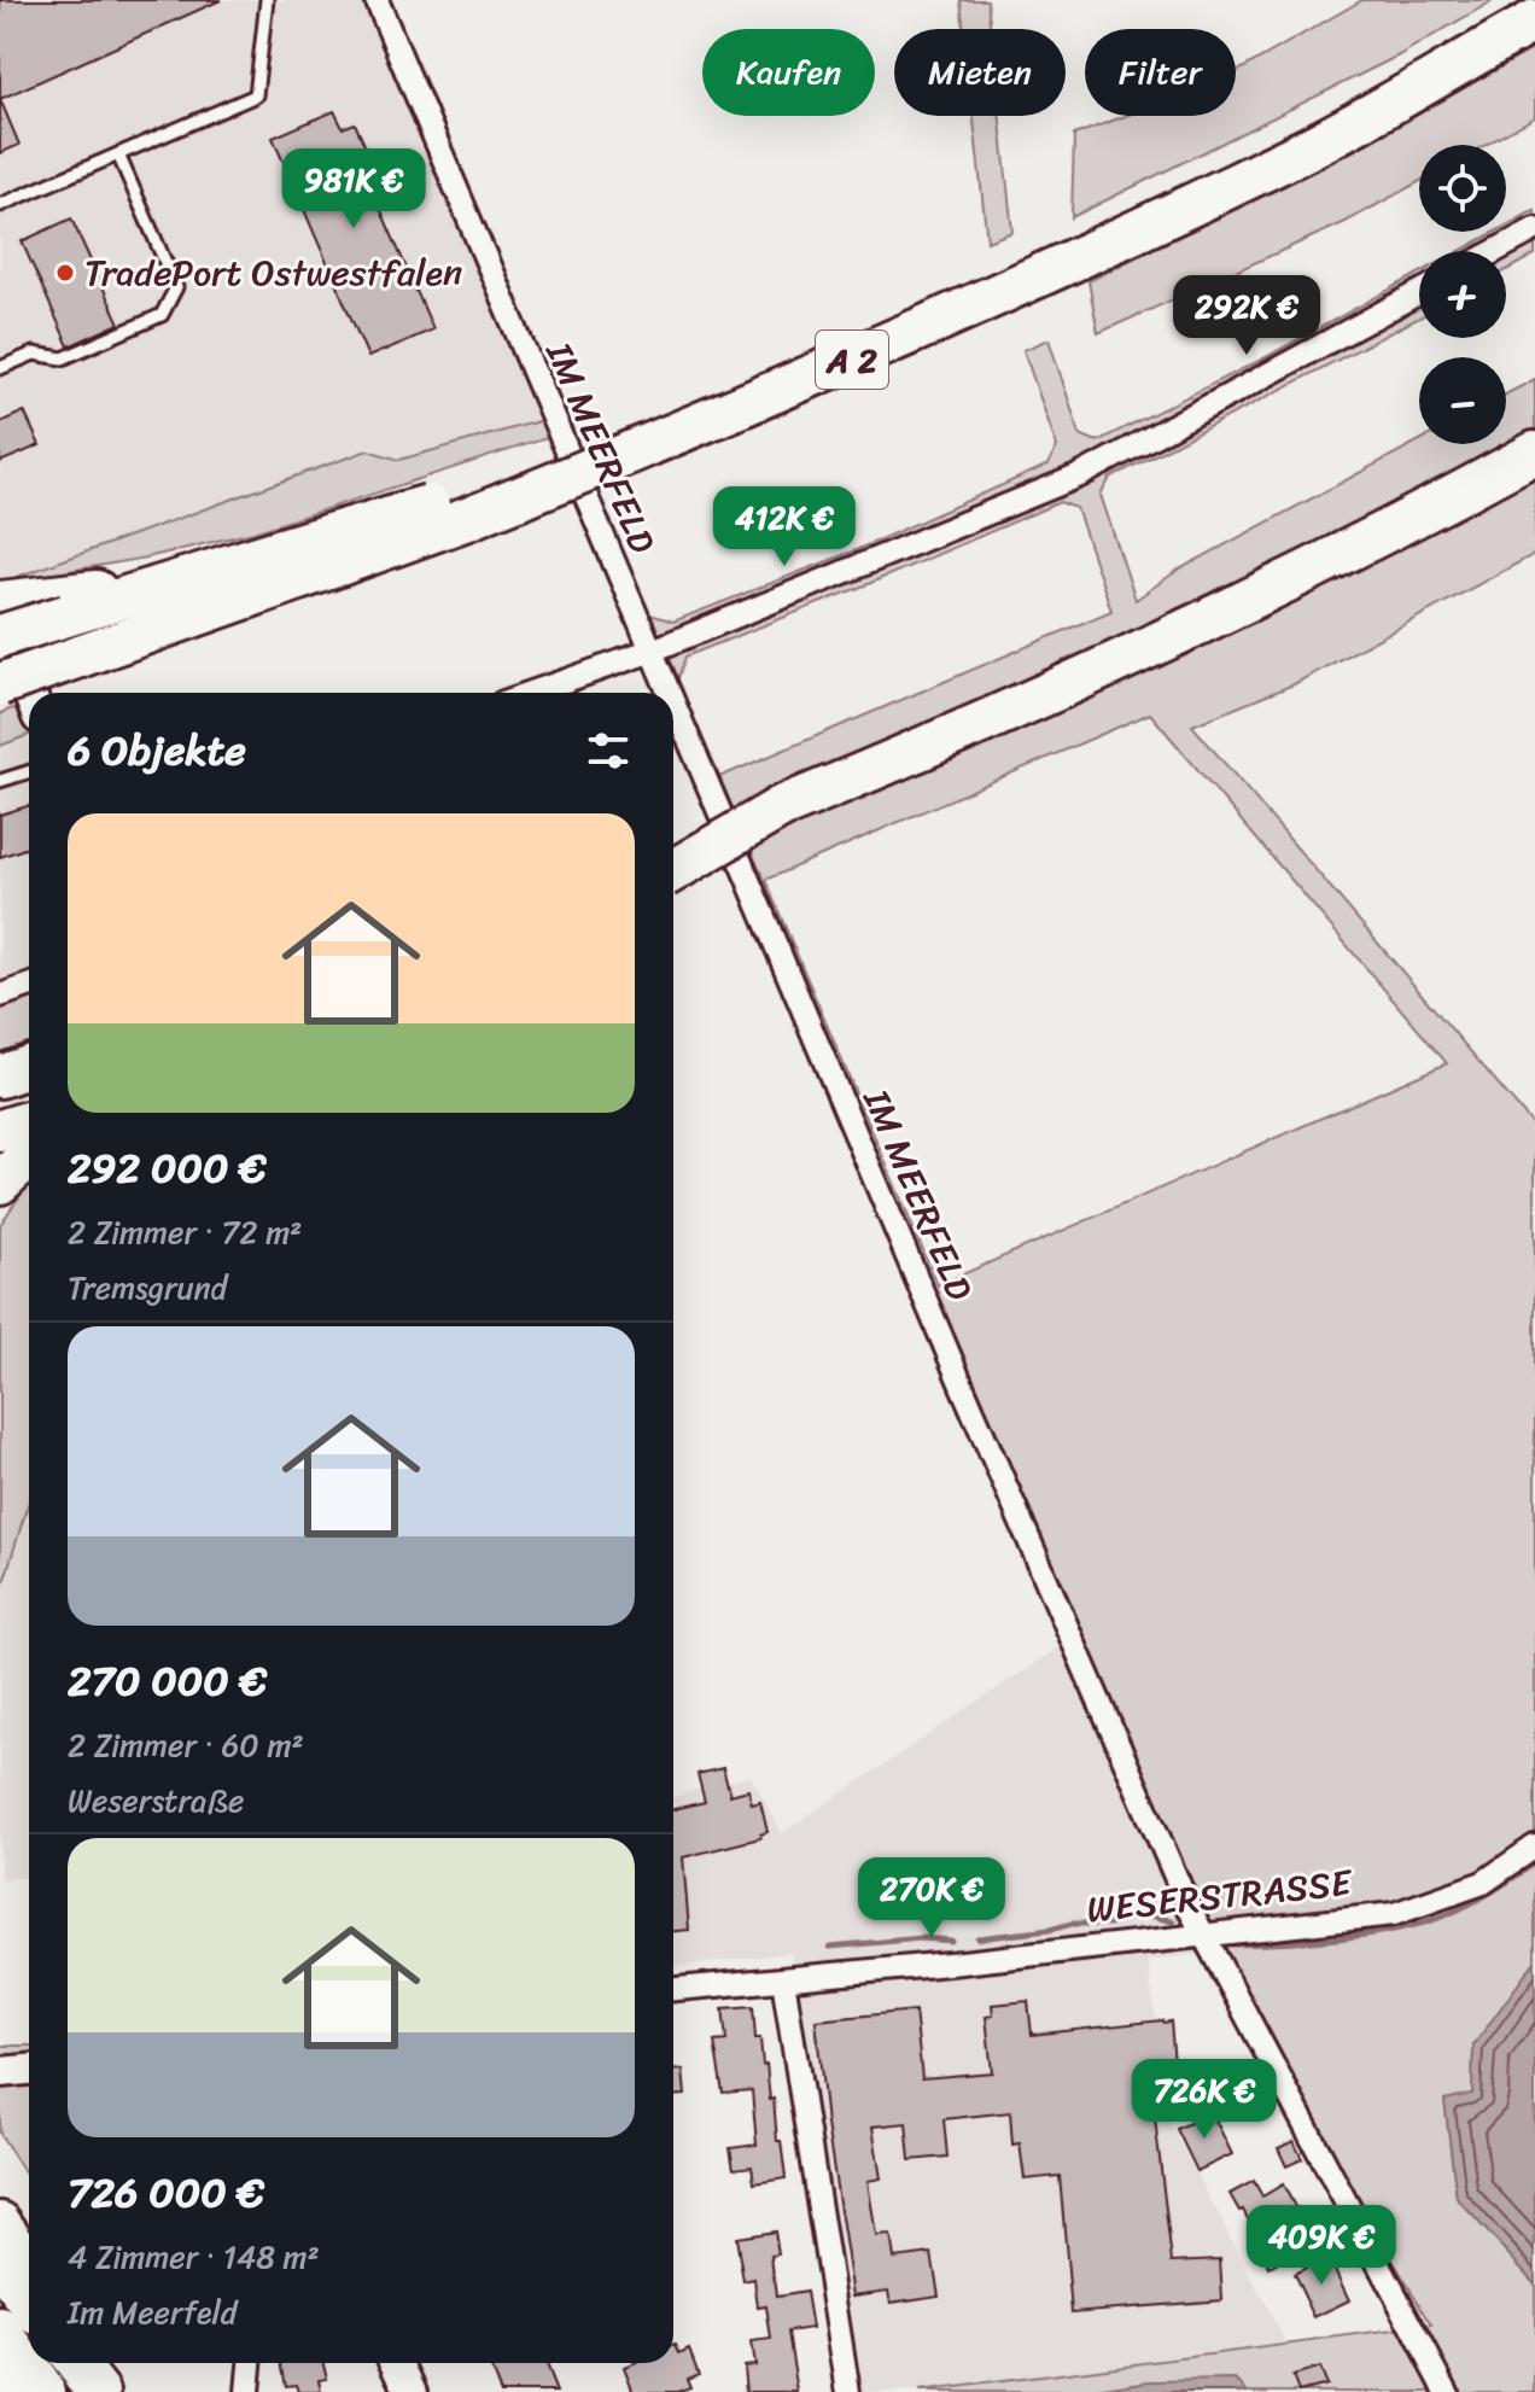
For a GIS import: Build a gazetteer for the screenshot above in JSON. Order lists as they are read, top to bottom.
{
  "streets": {
    "highway": ["A 2"],
    "street": ["IM MEERFELD", "WESERSTRASSE"]
  },
  "crossings": [
    ["IM MEERFELD", "WESERSTRASSE"]
  ],
  "places": ["TradePort Ostwestfalen"],
  "page": {
    "chip": ["Kaufen", "Mieten", "Filter"],
    "map_buttons": ["+", "−"],
    "price": [
      "981K €",
      "292K €",
      "412K €",
      "270K €",
      "726K €",
      "409K €"
    ],
    "heading": "6 Objekte",
    "list": [
      {
        "name": "292 000 €",
        "note": "2 Zimmer · 72 m² · Tremsgrund"
      },
      {
        "name": "270 000 €",
        "note": "2 Zimmer · 60 m² · Weserstraße"
      },
      {
        "name": "726 000 €",
        "note": "4 Zimmer · 148 m² · Im Meerfeld"
      }
    ]
  }
}
